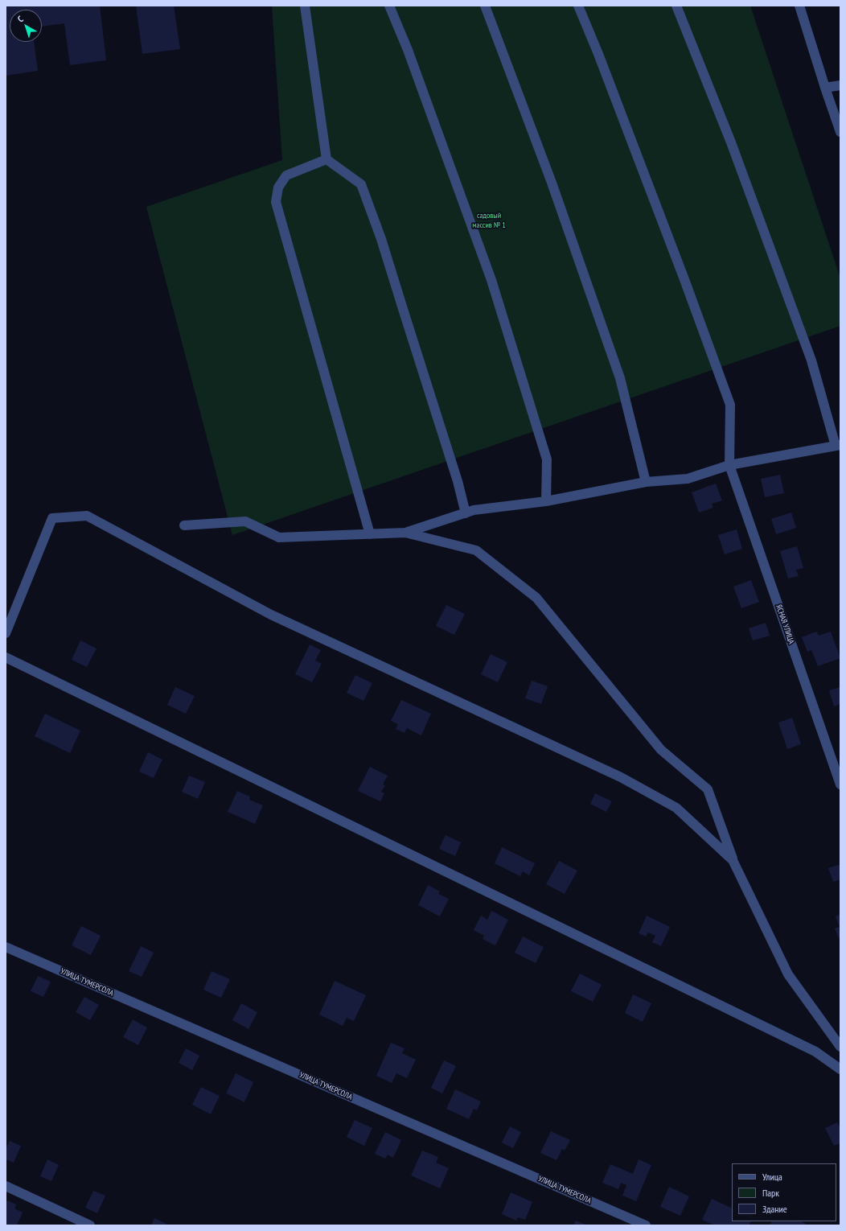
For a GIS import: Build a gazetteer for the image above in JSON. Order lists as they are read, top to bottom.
{
  "streets": {
    "street": ["ЯСНАЯ УЛИЦА", "УЛИЦА ТУМЕРСОЛА"]
  },
  "parks": ["садовый массив № 1"],
  "legend": ["Улица", "Парк", "Здание"],
  "north": "top left"
}
